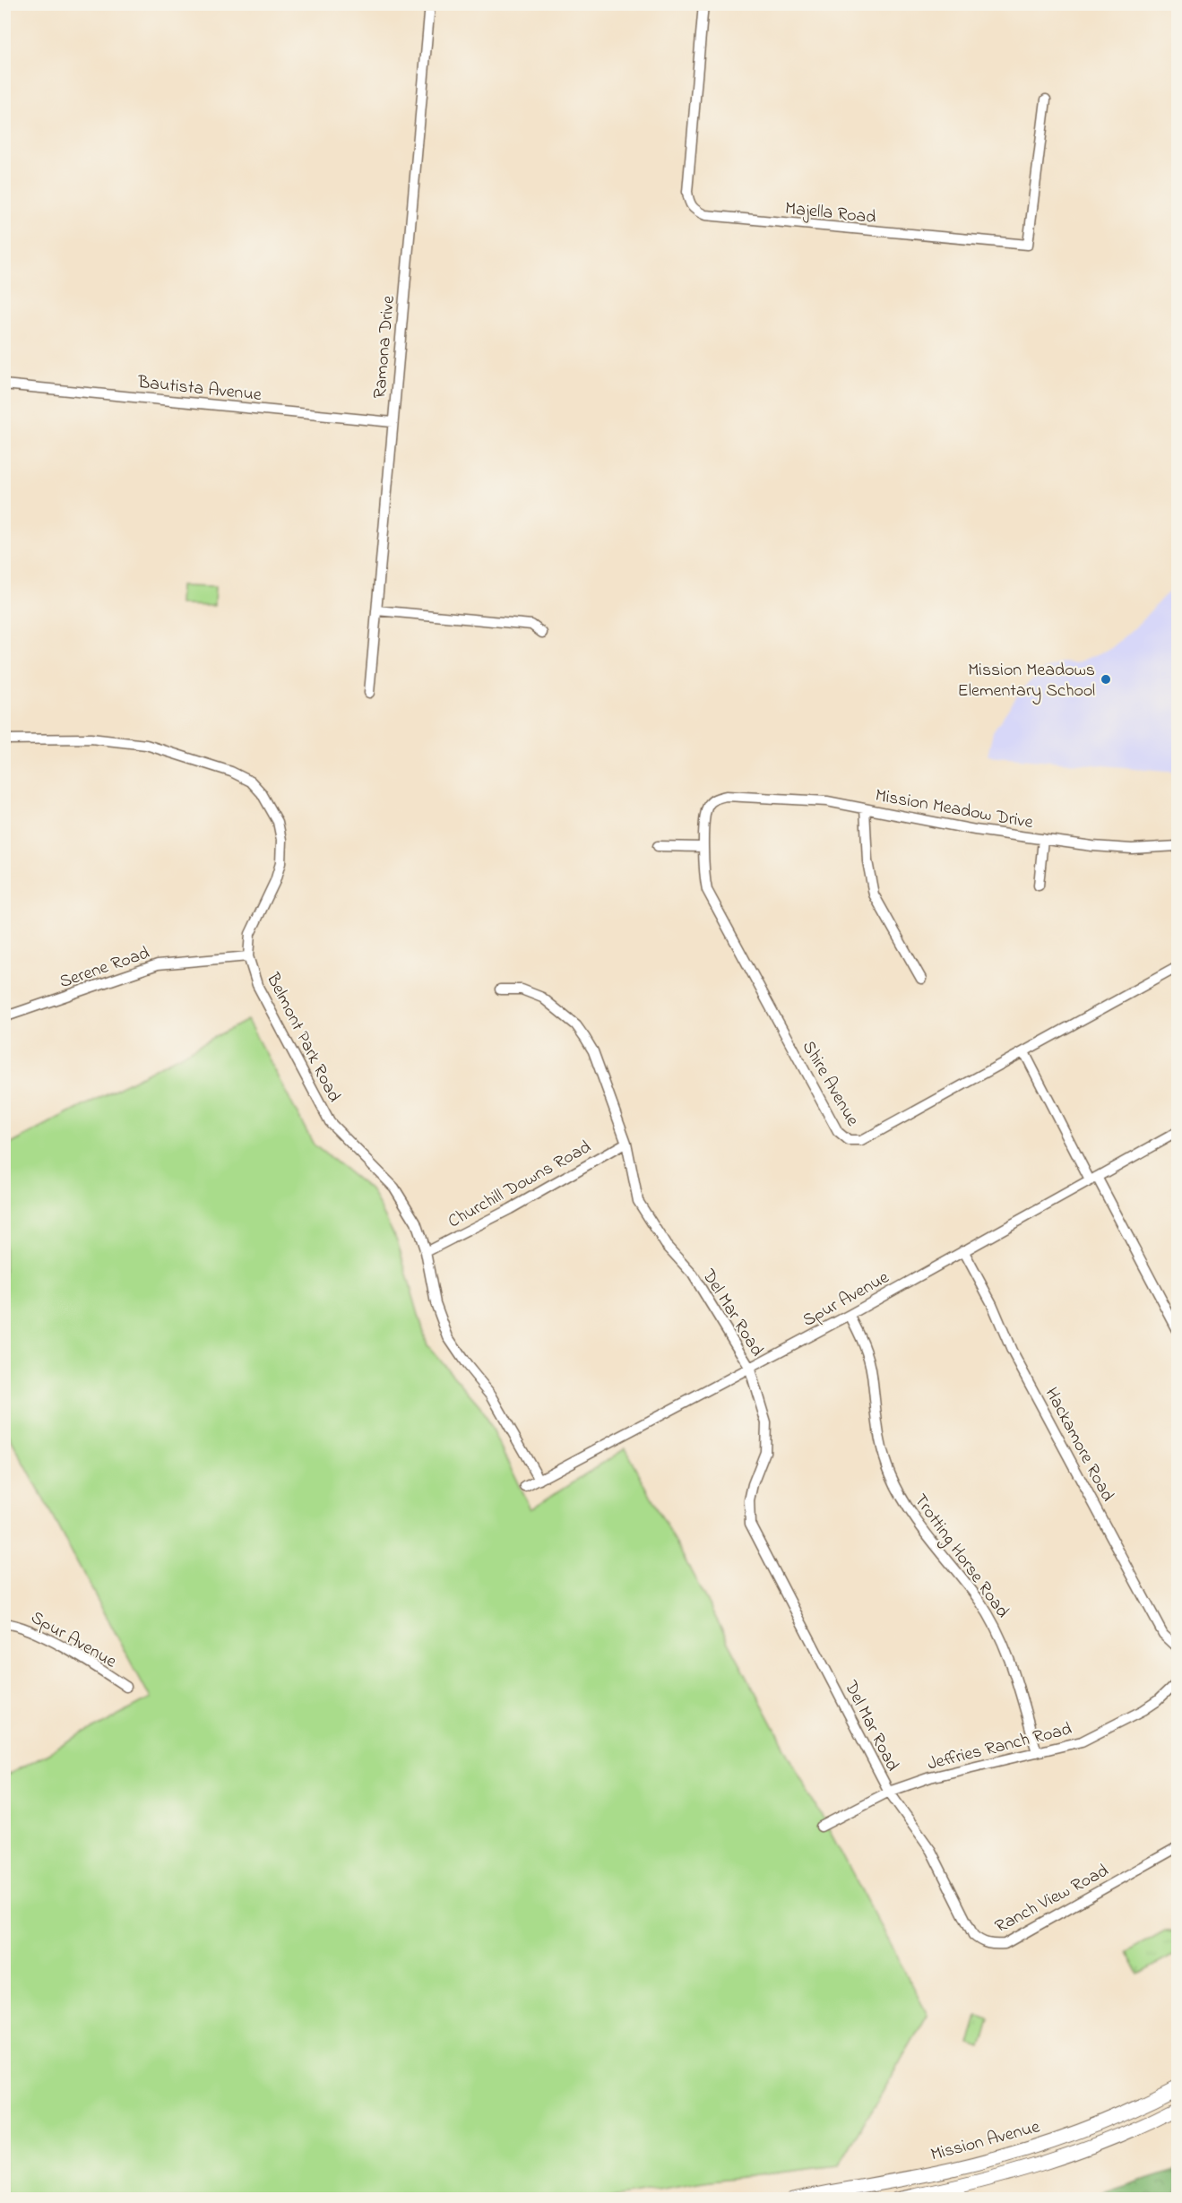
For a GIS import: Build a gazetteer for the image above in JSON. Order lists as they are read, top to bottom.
{
  "streets": {
    "highway": ["Mission Avenue"],
    "street": [
      "Majella Road",
      "Ramona Drive",
      "Bautista Avenue",
      "Mission Meadow Drive",
      "Serene Road",
      "Belmont Park Road",
      "Shire Avenue",
      "Churchill Downs Road",
      "Spur Avenue",
      "Del Mar Road",
      "Hackamore Road",
      "Trotting Horse Road",
      "Jeffries Ranch Road",
      "Ranch View Road"
    ]
  },
  "crossings": [
    ["Ramona Drive", "Bautista Avenue"],
    ["Mission Meadow Drive", "Shire Avenue"],
    ["Serene Road", "Belmont Park Road"],
    ["Belmont Park Road", "Churchill Downs Road"],
    ["Belmont Park Road", "Spur Avenue"],
    ["Churchill Downs Road", "Del Mar Road"],
    ["Spur Avenue", "Del Mar Road"],
    ["Spur Avenue", "Hackamore Road"],
    ["Spur Avenue", "Trotting Horse Road"],
    ["Del Mar Road", "Jeffries Ranch Road"],
    ["Del Mar Road", "Ranch View Road"],
    ["Trotting Horse Road", "Jeffries Ranch Road"],
    ["Jeffries Ranch Road", "Ranch View Road"]
  ],
  "places": ["Mission Meadows Elementary School"]
}
